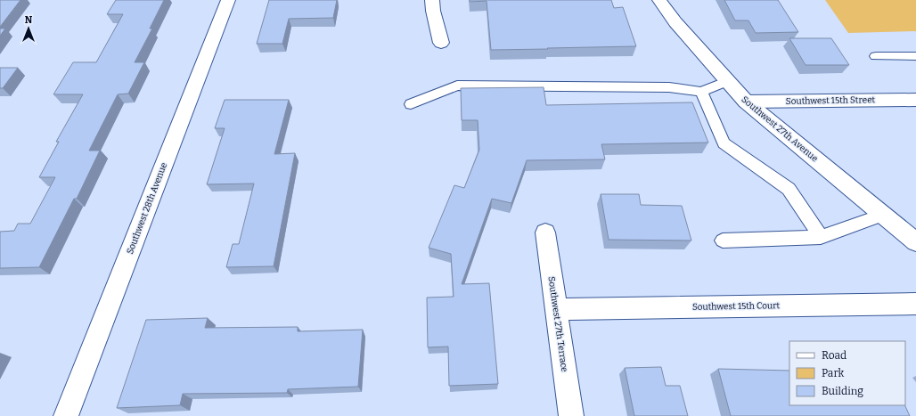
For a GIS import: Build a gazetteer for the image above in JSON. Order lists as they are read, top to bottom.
{
  "streets": {
    "street": [
      "Southwest 15th Street",
      "Southwest 27th Avenue",
      "Southwest 28th Avenue",
      "Southwest 15th Court",
      "Southwest 27th Terrace"
    ]
  },
  "crossings": [
    ["Southwest 15th Street", "Southwest 27th Avenue"],
    ["Southwest 15th Court", "Southwest 27th Terrace"]
  ],
  "legend": ["Road", "Park", "Building"],
  "north": "top"
}
